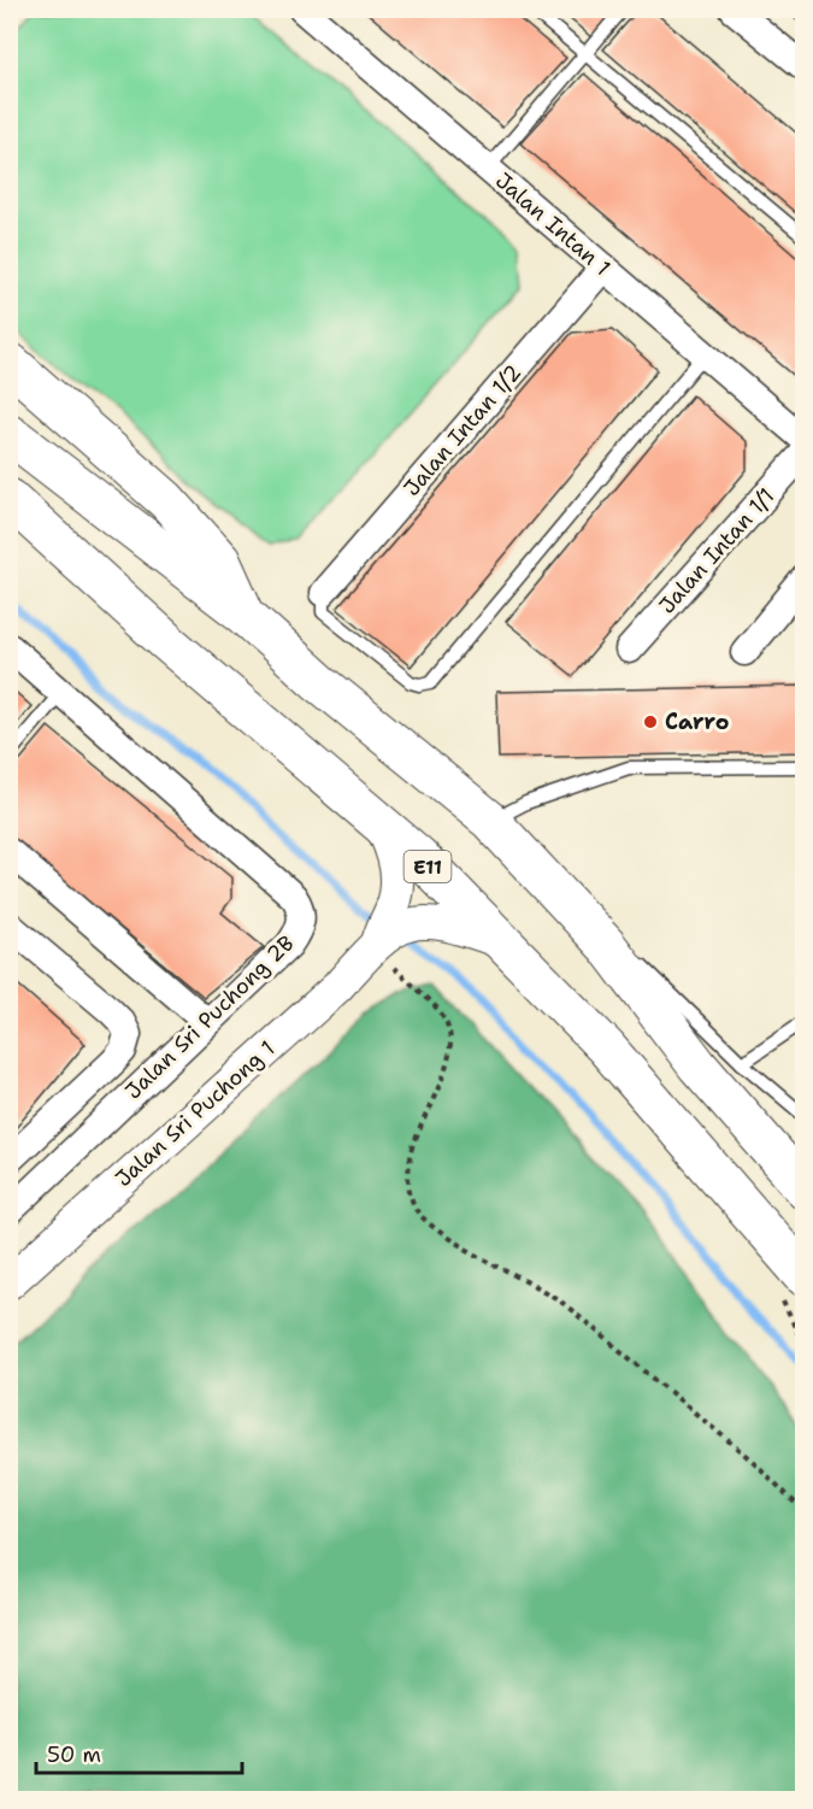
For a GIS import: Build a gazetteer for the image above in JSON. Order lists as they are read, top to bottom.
{
  "streets": {
    "highway": ["E11"],
    "street": [
      "Jalan Intan 1",
      "Jalan Intan 1/2",
      "Jalan Intan 1/1",
      "Jalan Sri Puchong 2B",
      "Jalan Sri Puchong 1"
    ]
  },
  "crossings": [
    ["Jalan Intan 1", "Jalan Intan 1/2"],
    ["E11", "Jalan Sri Puchong 1"]
  ],
  "places": ["Carro"],
  "scale_bar": "50 m"
}
